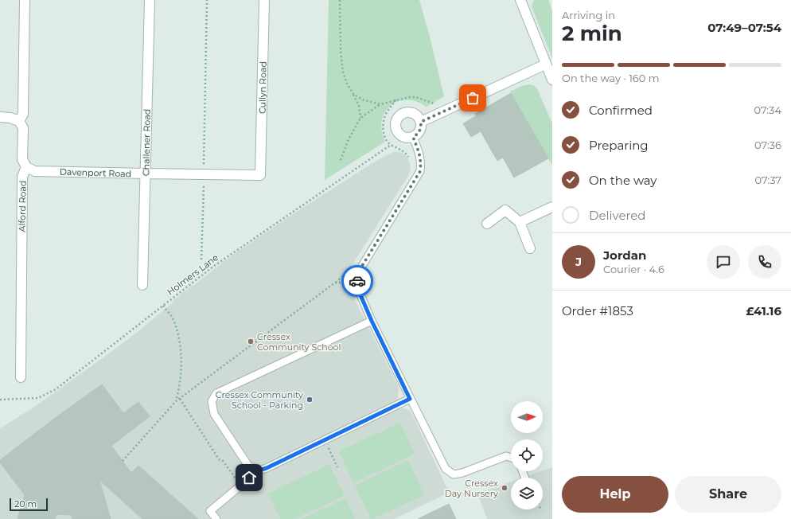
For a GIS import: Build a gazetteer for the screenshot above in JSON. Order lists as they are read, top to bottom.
{
  "streets": {
    "street": [
      "Cullyn Road",
      "Challener Road",
      "Davenport Road",
      "Alford Road"
    ],
    "path": ["Holmers Lane"]
  },
  "crossings": [
    ["Cullyn Road", "Davenport Road"],
    ["Challener Road", "Davenport Road"],
    ["Davenport Road", "Alford Road"]
  ],
  "places": ["Cressex Community School", "Cressex Community School - Parking", "Cressex Day Nursery"],
  "scale_bar": "20 m",
  "north": "right",
  "page": {
    "heading": ["2 min", "Arriving in", "07:49–07:54"],
    "panel": [
      "Jordan",
      "Courier · 4.6",
      "Order #1853",
      "£41.16"
    ],
    "bar": "On the way · 160 m",
    "list": [
      ["Confirmed", "07:34"],
      ["Preparing", "07:36"],
      ["On the way", "07:37"],
      "Delivered"
    ],
    "round": "J",
    "buttons": ["Help", "Share"],
    "scale": "20 m"
  }
}
